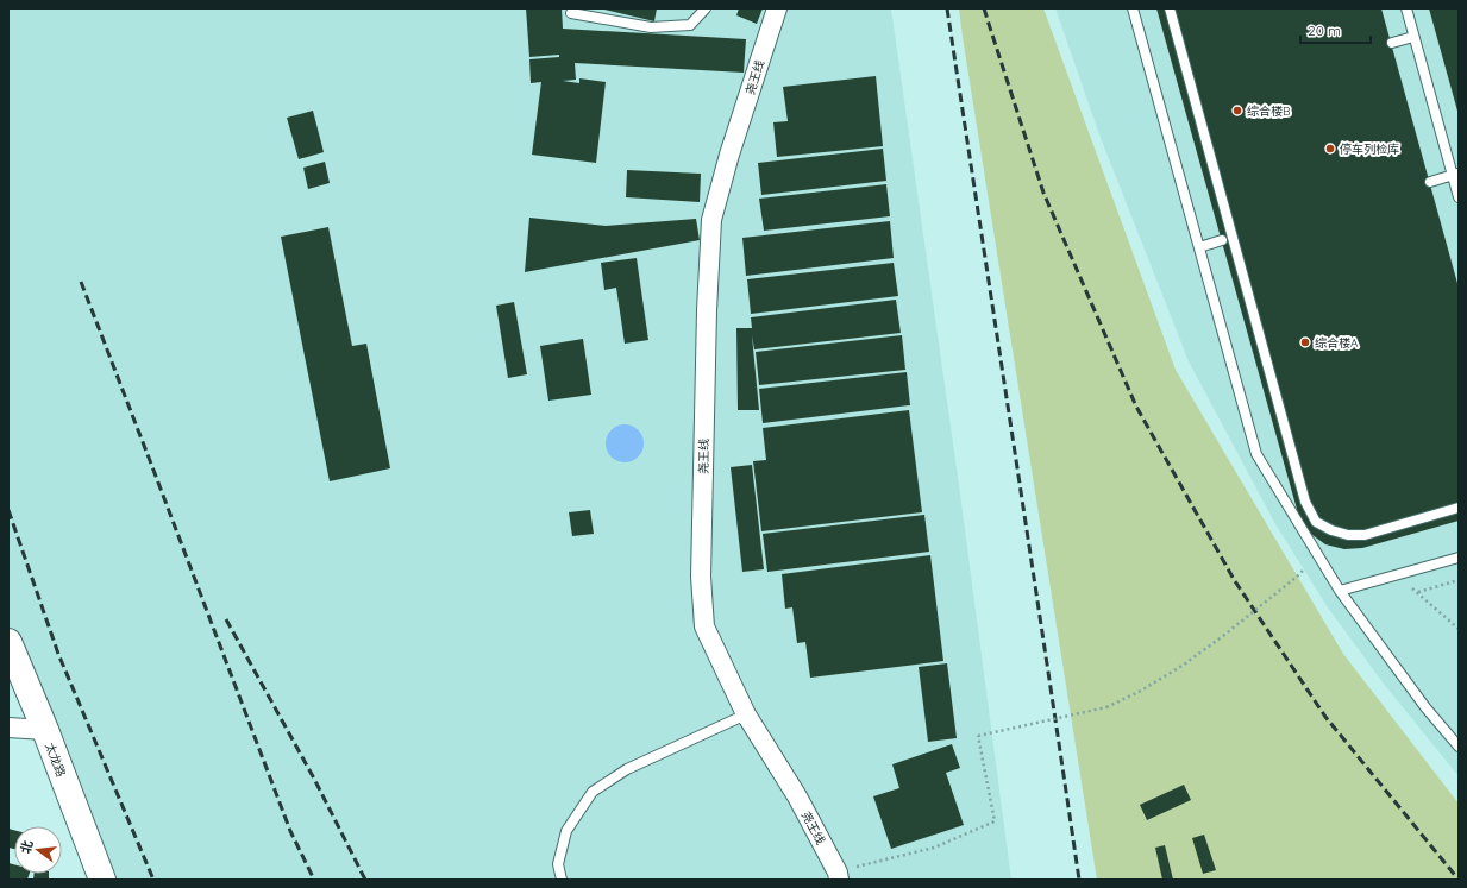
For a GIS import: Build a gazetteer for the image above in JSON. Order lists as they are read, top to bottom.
{
  "streets": {
    "street": ["尧王线", "太龙路"]
  },
  "places": ["综合楼B", "停车列检库", "综合楼A"],
  "scale_bar": "20 m",
  "north": "left"
}
